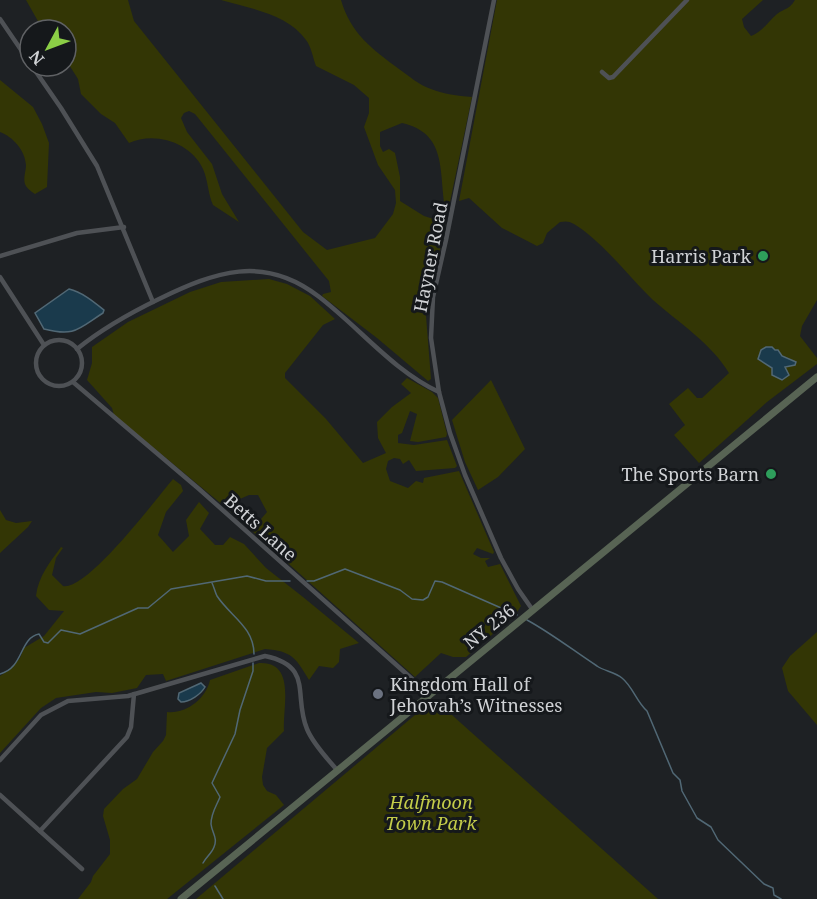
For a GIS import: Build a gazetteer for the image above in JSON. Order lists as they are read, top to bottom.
{
  "streets": {
    "main road": ["NY 236"],
    "street": ["Hayner Road", "Betts Lane"]
  },
  "crossings": [
    ["Hayner Road", "NY 236"],
    ["Betts Lane", "NY 236"]
  ],
  "parks": ["Halfmoon Town Park"],
  "places": ["Harris Park", "The Sports Barn", "Kingdom Hall of Jehovah’s Witnesses"],
  "north": "bottom left"
}
